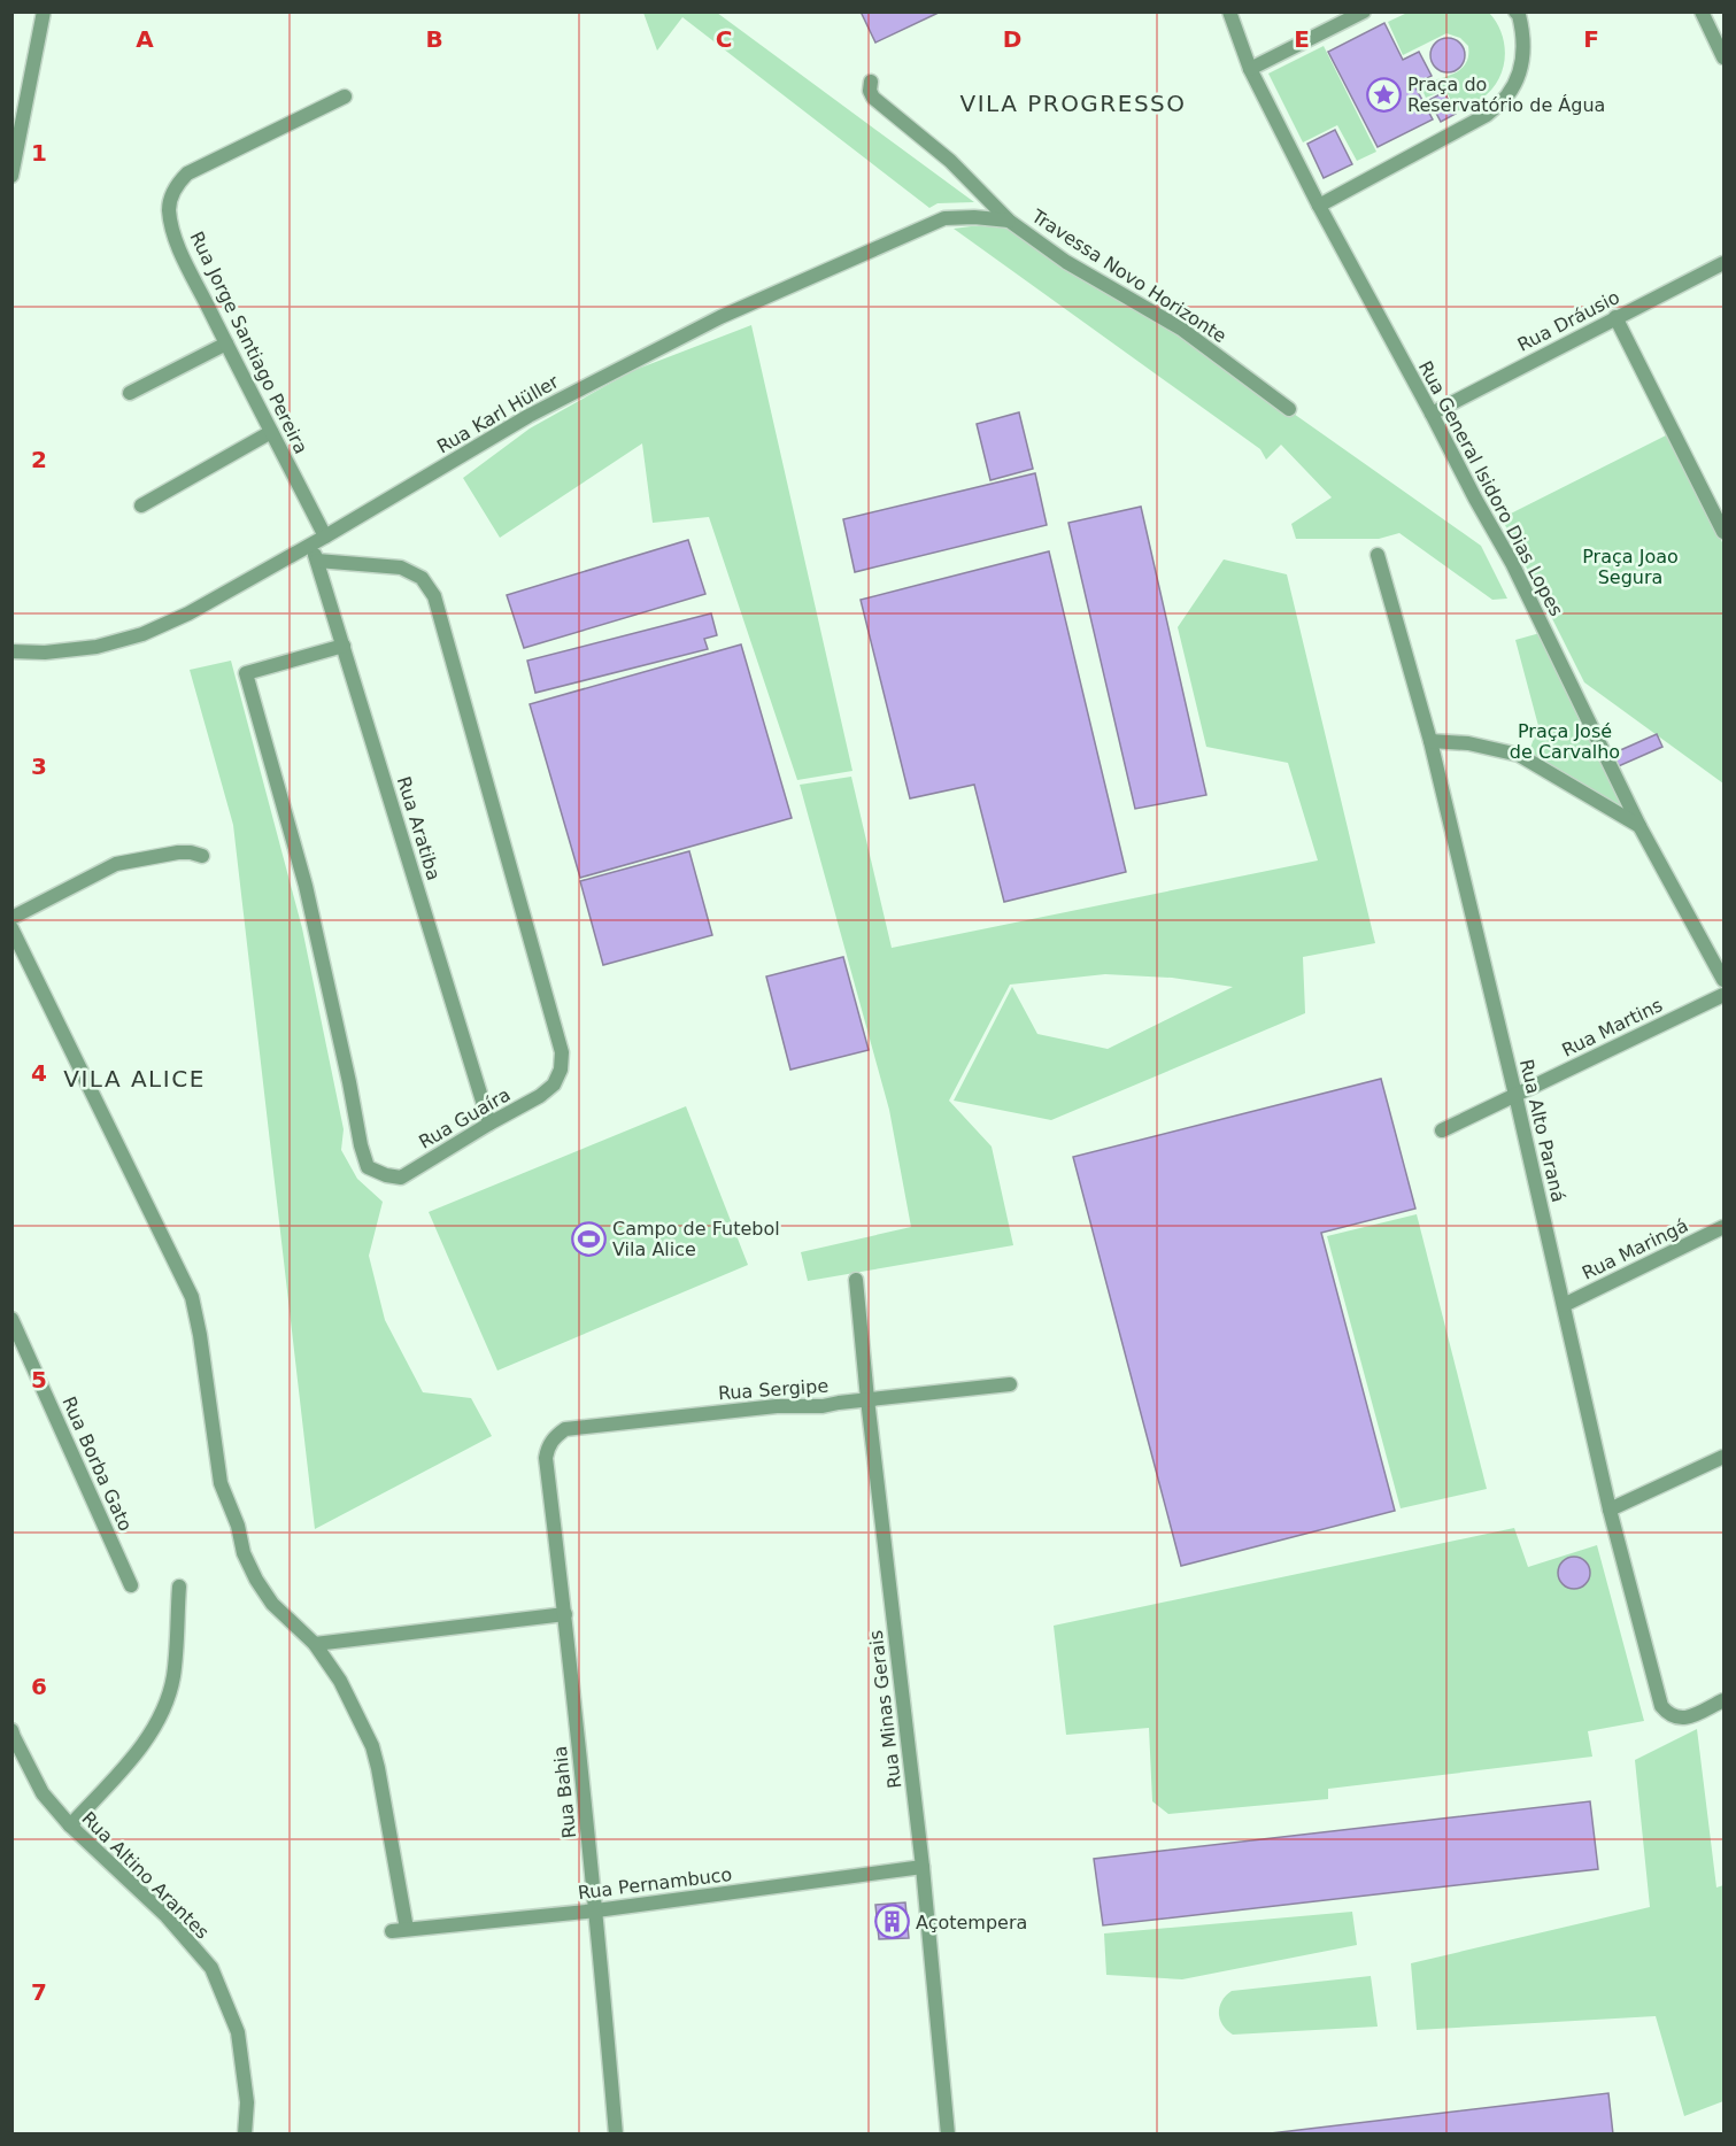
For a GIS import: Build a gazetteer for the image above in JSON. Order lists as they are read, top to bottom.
{
  "streets": {
    "street": [
      "Travessa Novo Horizonte",
      "Rua Dráusio",
      "Rua Jorge Santiago Pereira",
      "Rua Karl Hüller",
      "Rua General Isidoro Dias Lopes",
      "Rua Aratiba",
      "Rua Martins",
      "Rua Guaíra",
      "Rua Alto Paraná",
      "Rua Maringá",
      "Rua Sergipe",
      "Rua Borba Gato",
      "Rua Minas Gerais",
      "Rua Bahia",
      "Rua Altino Arantes",
      "Rua Pernambuco"
    ]
  },
  "crossings": [
    ["Travessa Novo Horizonte", "Rua Karl Hüller"],
    ["Rua Dráusio", "Rua General Isidoro Dias Lopes"],
    ["Rua Jorge Santiago Pereira", "Rua Karl Hüller"],
    ["Rua Karl Hüller", "Rua Aratiba"],
    ["Rua Aratiba", "Rua Guaíra"],
    ["Rua Martins", "Rua Alto Paraná"],
    ["Rua Alto Paraná", "Rua Maringá"],
    ["Rua Sergipe", "Rua Minas Gerais"],
    ["Rua Sergipe", "Rua Bahia"],
    ["Rua Minas Gerais", "Rua Pernambuco"],
    ["Rua Bahia", "Rua Pernambuco"]
  ],
  "districts": ["VILA PROGRESSO", "VILA ALICE"],
  "parks": ["Praça Joao Segura", "Praça José de Carvalho"],
  "places": {
    "place": ["Praça do Reservatório de Água"],
    "sports": ["Campo de Futebol Vila Alice"],
    "building": ["Açotempera"]
  },
  "grid": {
    "columns": [
      "A",
      "B",
      "C",
      "D",
      "E",
      "F"
    ],
    "rows": [
      "1",
      "2",
      "3",
      "4",
      "5",
      "6",
      "7"
    ]
  }
}
